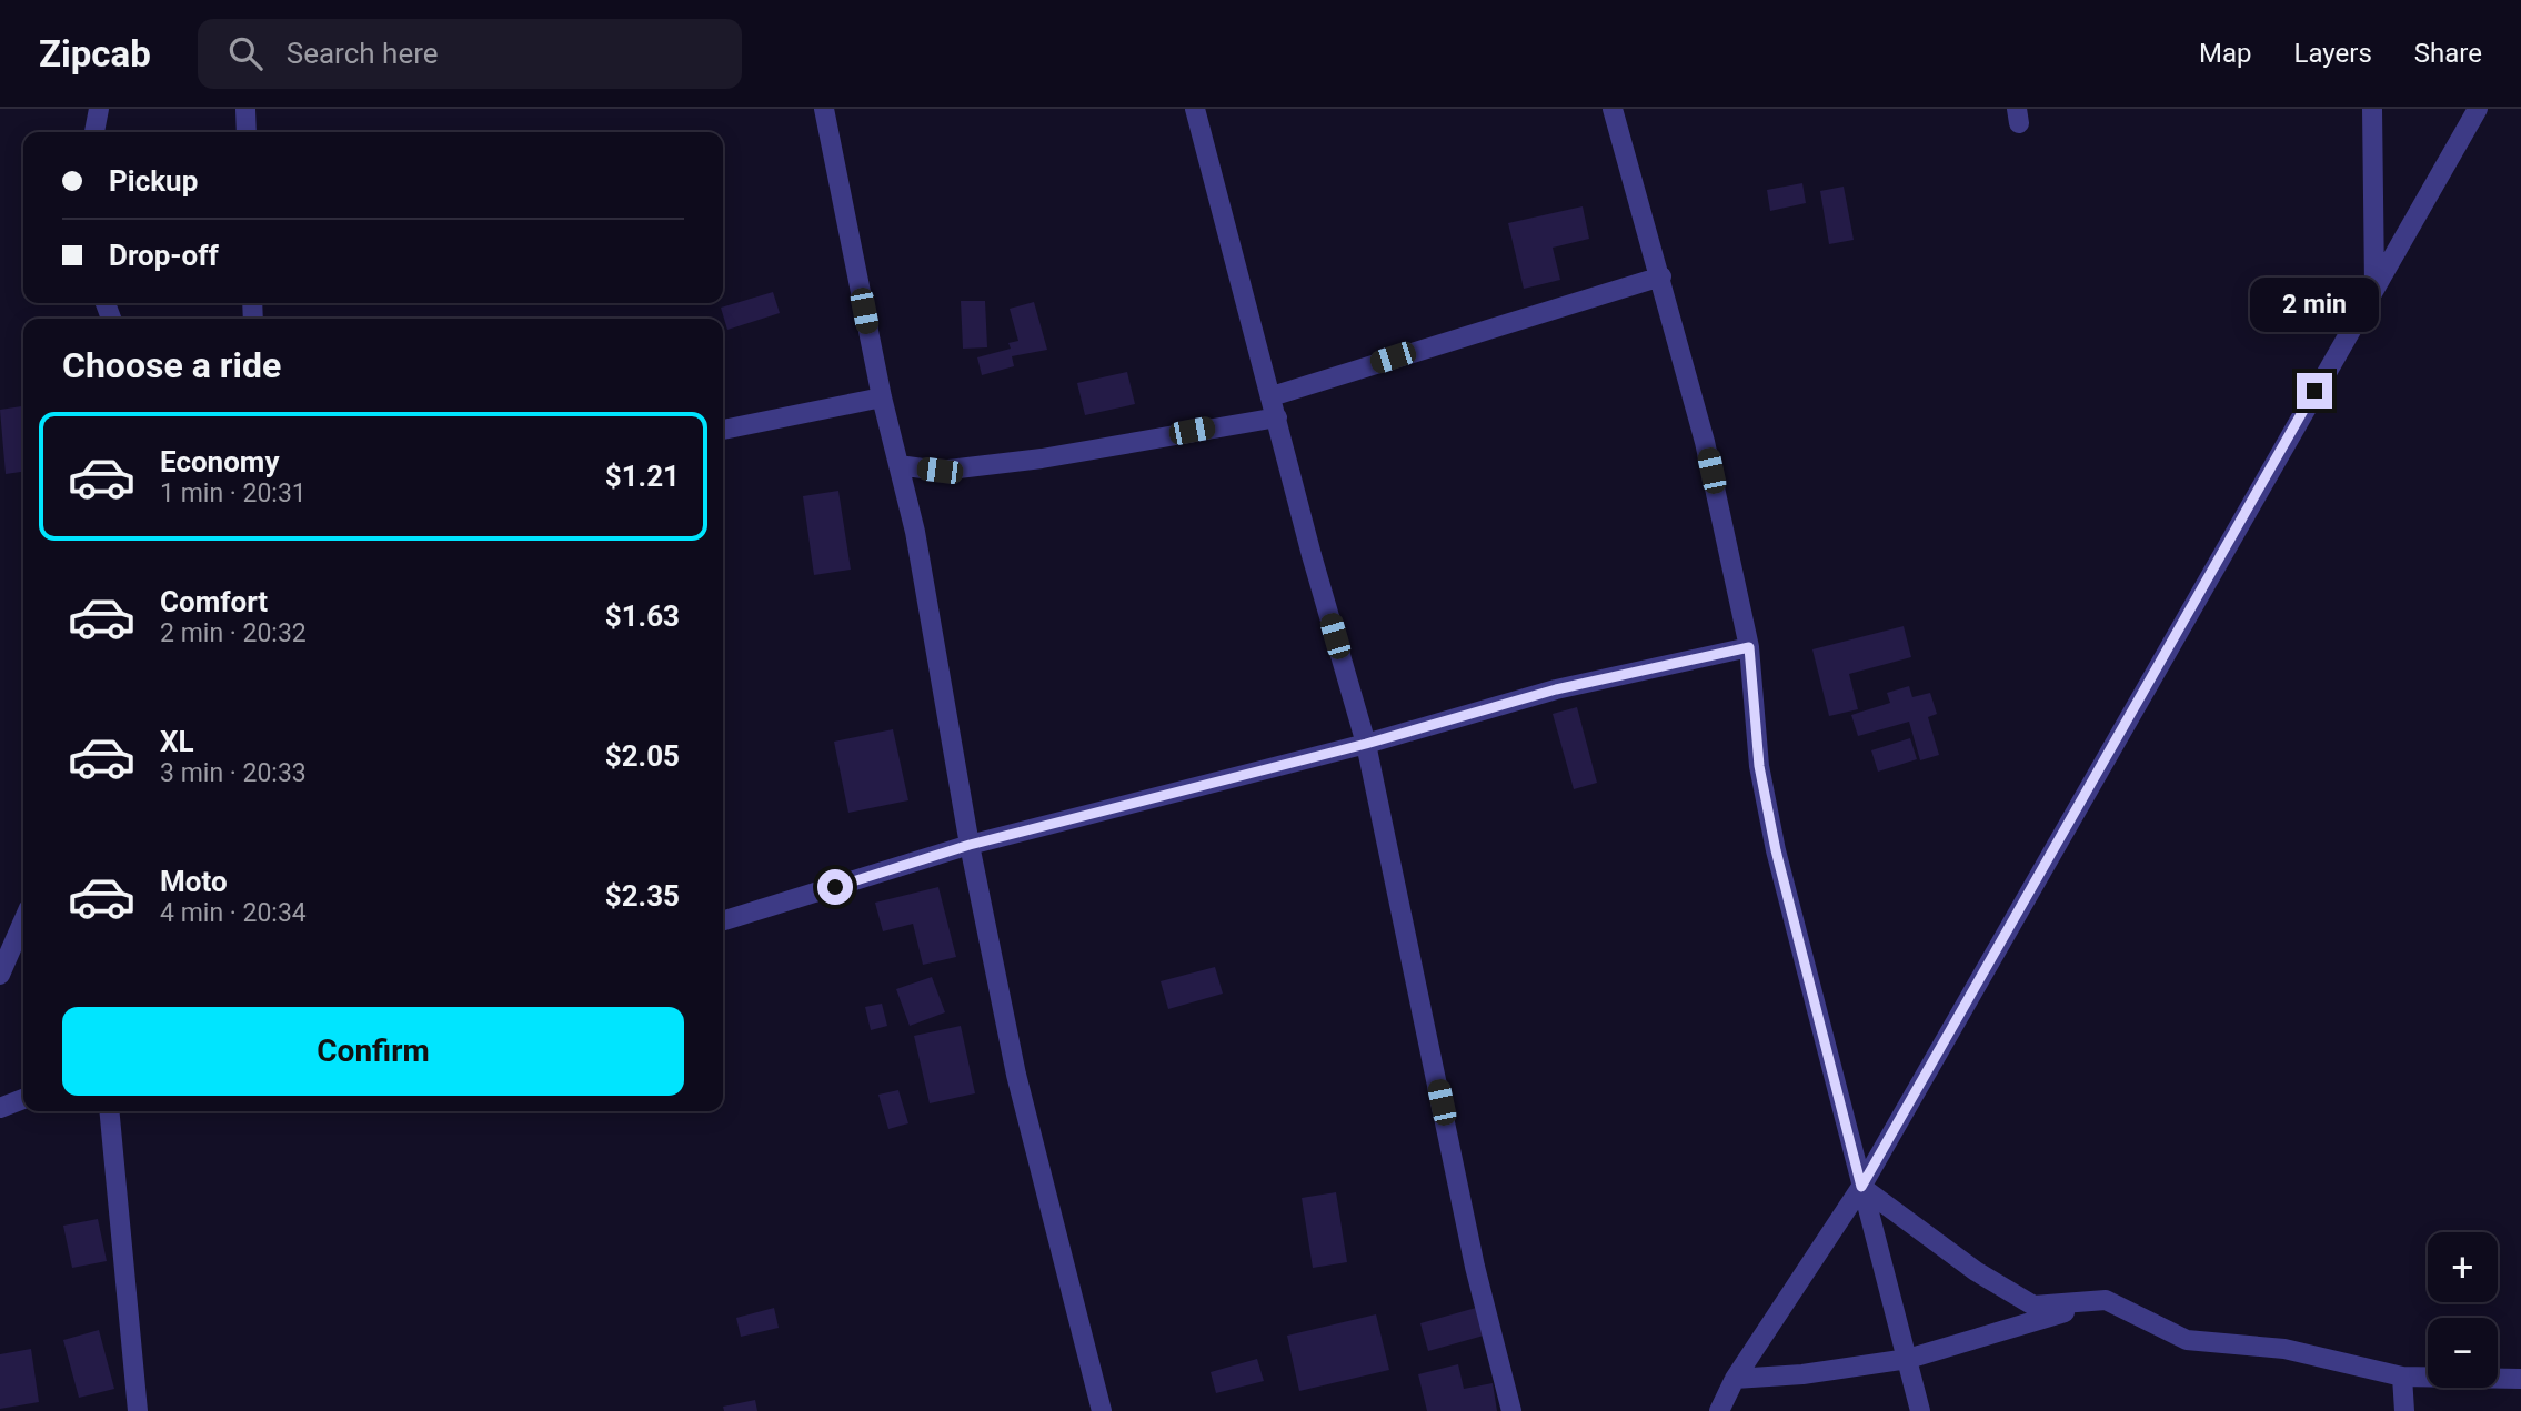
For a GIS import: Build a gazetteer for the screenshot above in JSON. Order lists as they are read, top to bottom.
{
  "page": {
    "header": "Zipcab",
    "search": "Search here",
    "nav": ["Map", "Layers", "Share"],
    "banner": ["Pickup", "Drop-off"],
    "bubble": "2 min",
    "heading": "Choose a ride",
    "list": [
      {
        "name": "Economy",
        "note": "1 min · 20:31",
        "value": "$1.21"
      },
      {
        "name": "Comfort",
        "note": "2 min · 20:32",
        "value": "$1.63"
      },
      {
        "name": "XL",
        "note": "3 min · 20:33",
        "value": "$2.05"
      },
      {
        "name": "Moto",
        "note": "4 min · 20:34",
        "value": "$2.35"
      }
    ],
    "buttons": "Confirm",
    "map_buttons": ["+", "−"]
  }
}
